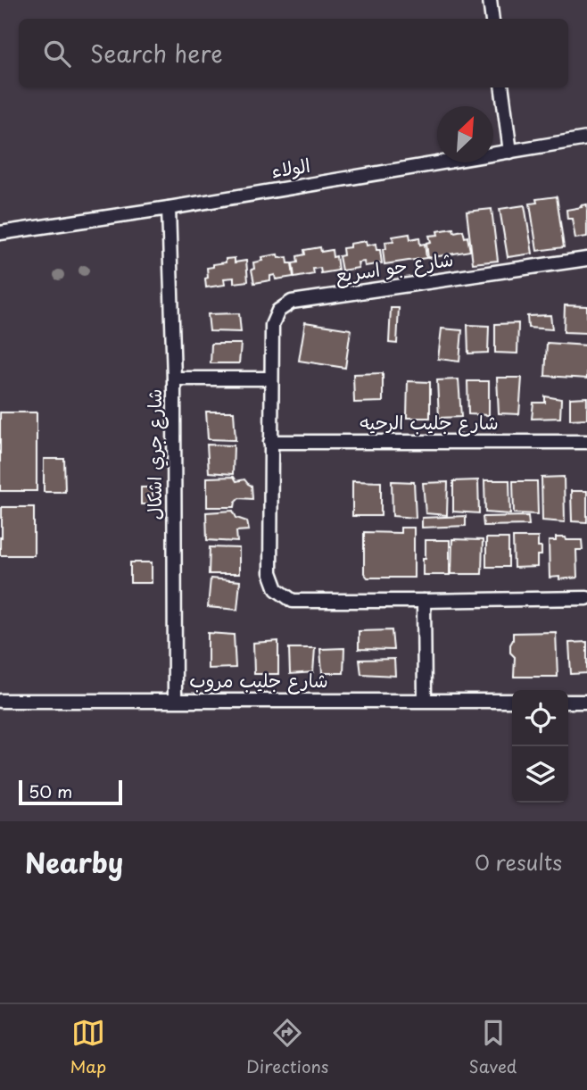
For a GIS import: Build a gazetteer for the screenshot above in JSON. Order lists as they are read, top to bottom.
{
  "streets": {
    "street": [
      "الولاء",
      "شارع جو اسريع",
      "شارع جليب الرحيه",
      "شارع جري اشكال",
      "شارع جليب مروب"
    ]
  },
  "crossings": [
    ["الولاء", "شارع جري اشكال"],
    ["شارع جو اسريع", "شارع جليب الرحيه"],
    ["شارع جري اشكال", "شارع جليب مروب"]
  ],
  "scale_bar": "50 m",
  "north": "top right",
  "page": {
    "search": "Search here",
    "scale": "50 m",
    "heading": ["Nearby", "0 results"],
    "nav": ["Map", "Directions", "Saved"]
  }
}
